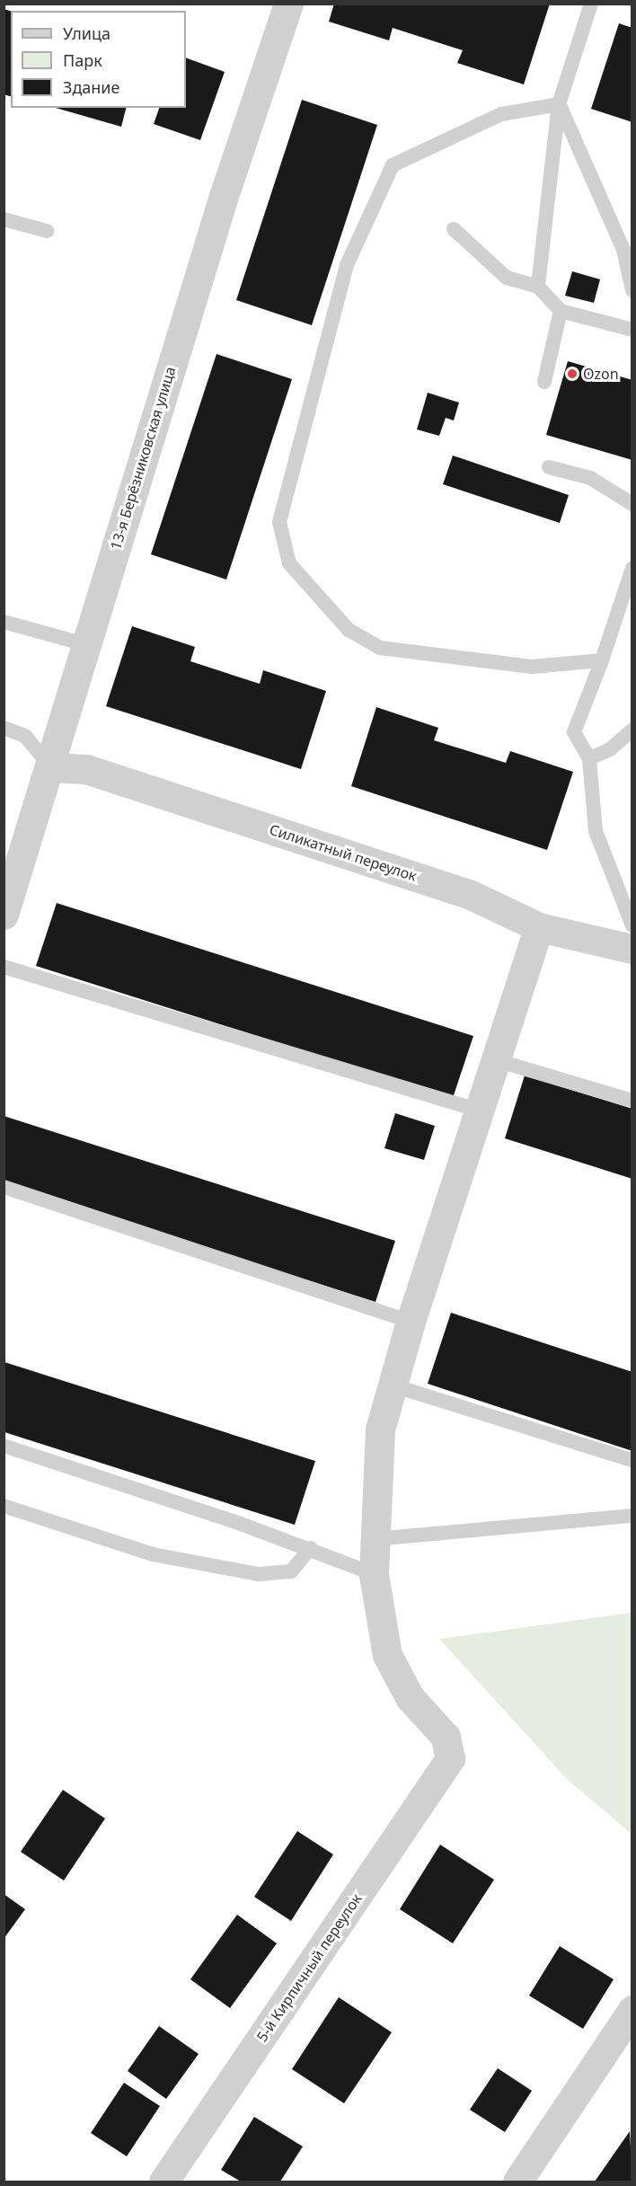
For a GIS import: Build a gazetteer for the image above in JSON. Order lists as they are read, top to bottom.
{
  "streets": {
    "street": ["13-я Берёзниковская улица", "Силикатный переулок", "5-й Кирпичный переулок"]
  },
  "crossings": [
    ["13-я Берёзниковская улица", "Силикатный переулок"]
  ],
  "places": ["Ozon"],
  "legend": ["Улица", "Парк", "Здание"]
}
